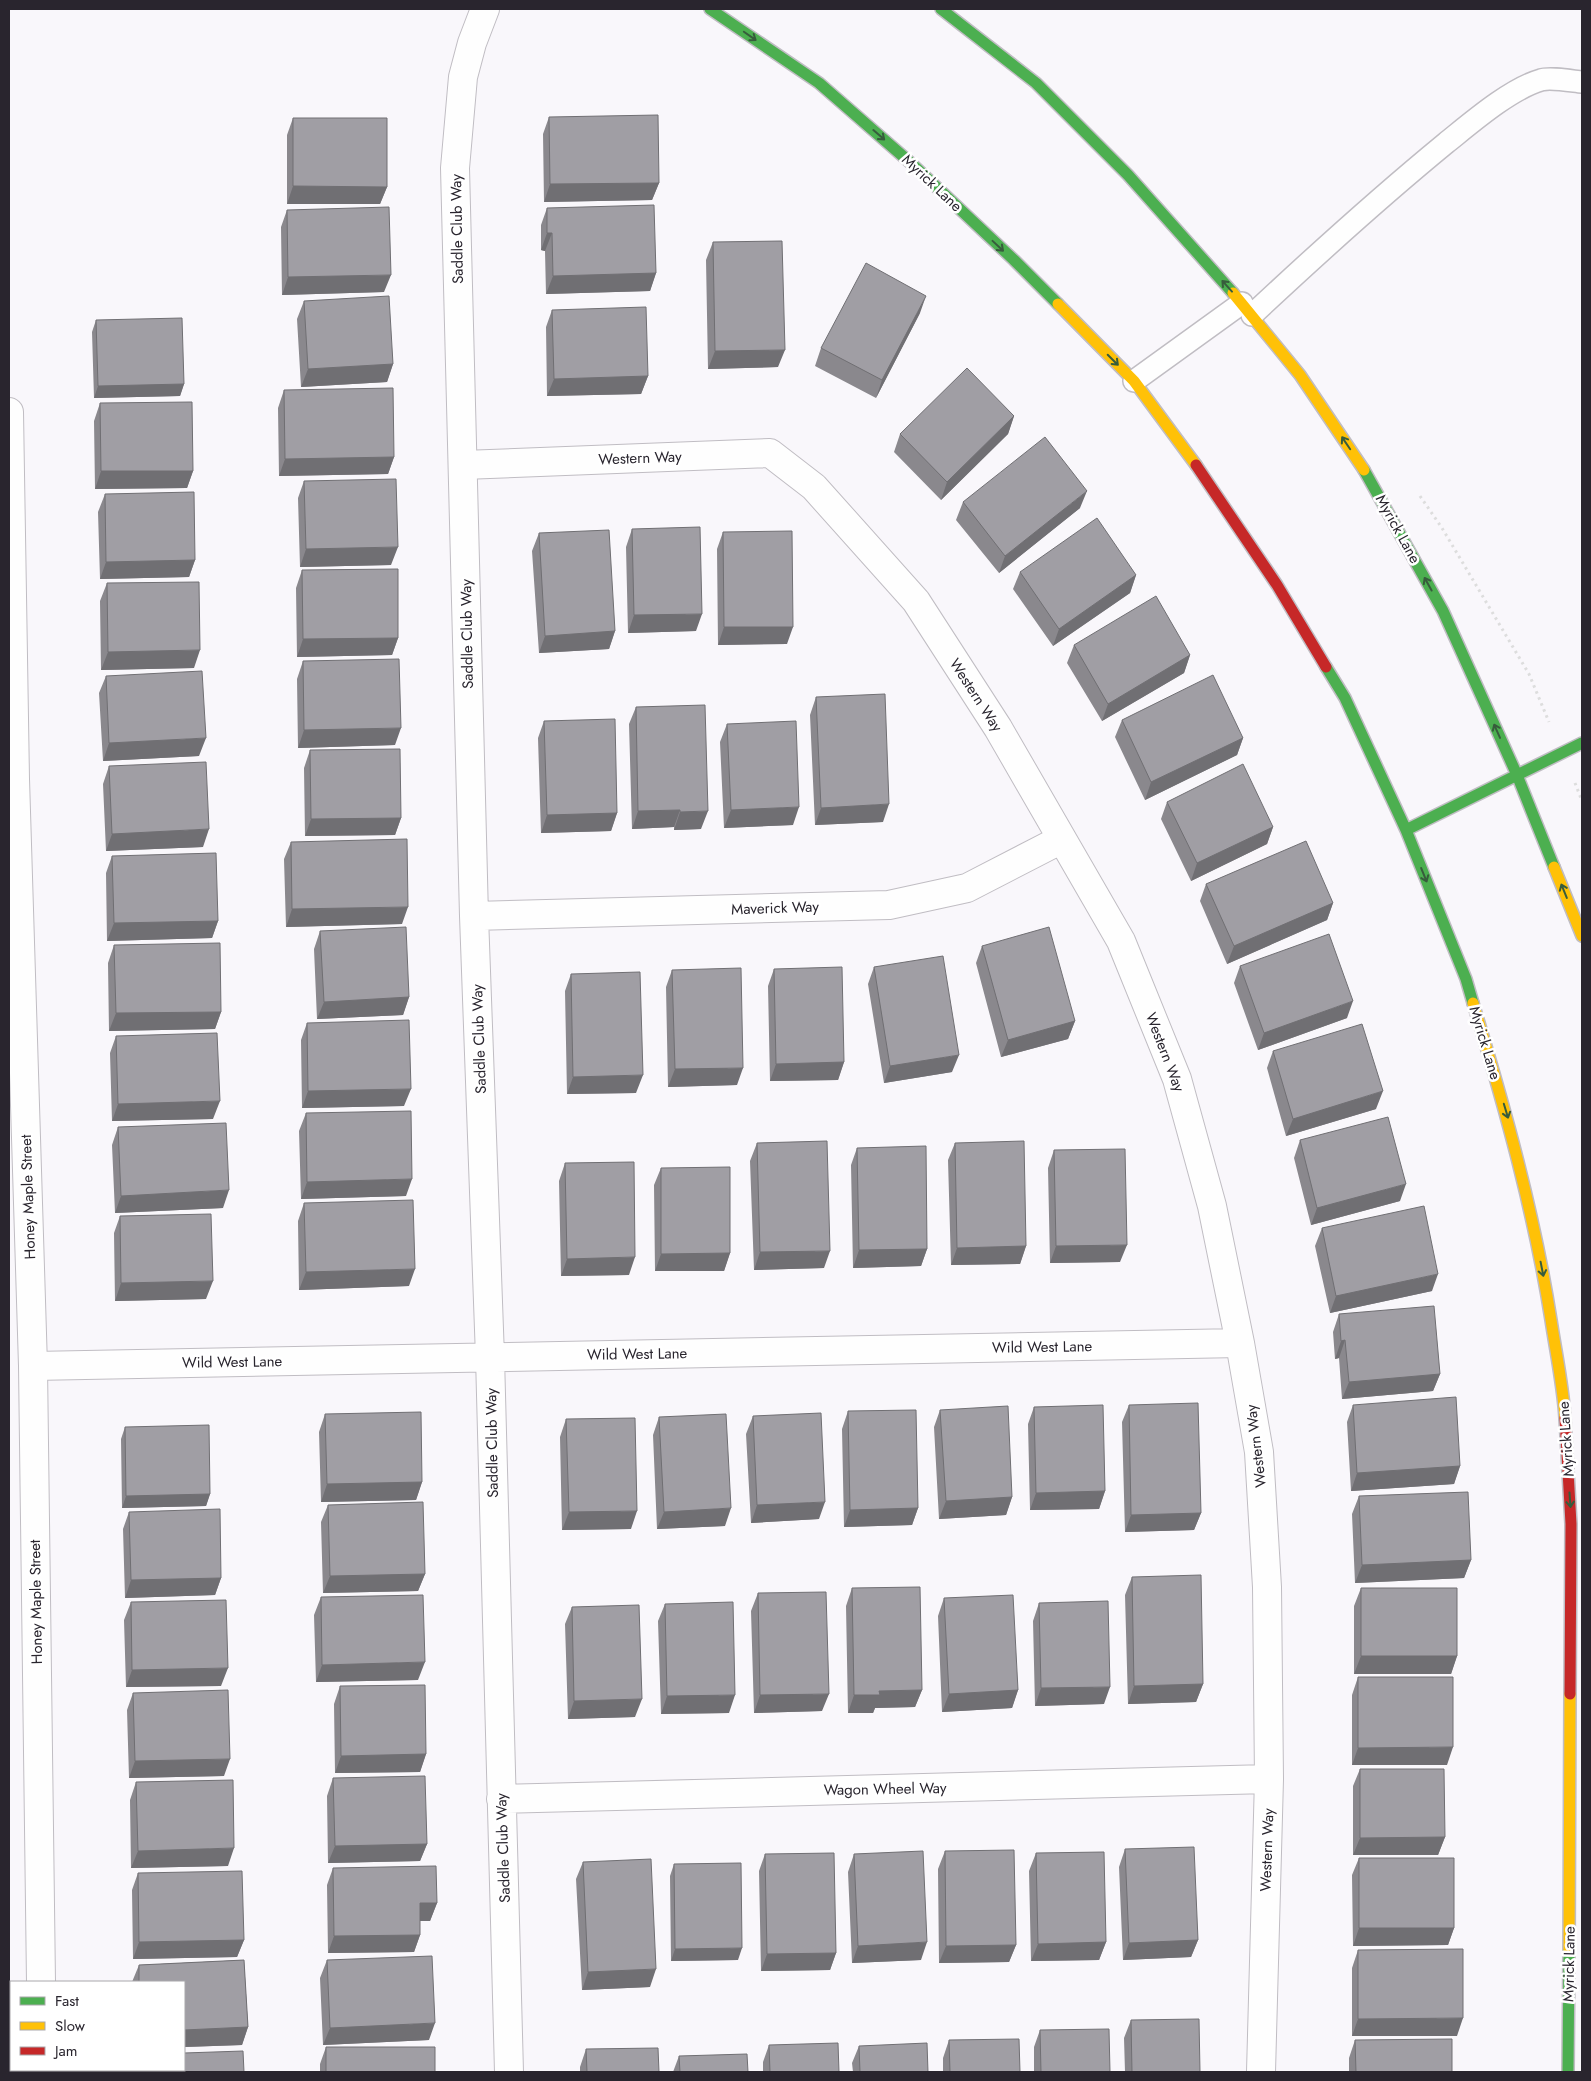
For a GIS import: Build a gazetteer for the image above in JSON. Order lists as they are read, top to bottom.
{
  "streets": {
    "street": [
      "Myrick Lane",
      "Saddle Club Way",
      "Western Way",
      "Maverick Way",
      "Honey Maple Street",
      "Wild West Lane",
      "Wagon Wheel Way"
    ]
  },
  "crossings": [
    ["Saddle Club Way", "Western Way"],
    ["Saddle Club Way", "Maverick Way"],
    ["Saddle Club Way", "Wild West Lane"],
    ["Saddle Club Way", "Wagon Wheel Way"],
    ["Western Way", "Maverick Way"],
    ["Western Way", "Wild West Lane"],
    ["Western Way", "Wagon Wheel Way"],
    ["Honey Maple Street", "Wild West Lane"]
  ],
  "legend": ["Fast", "Slow", "Jam"]
}
